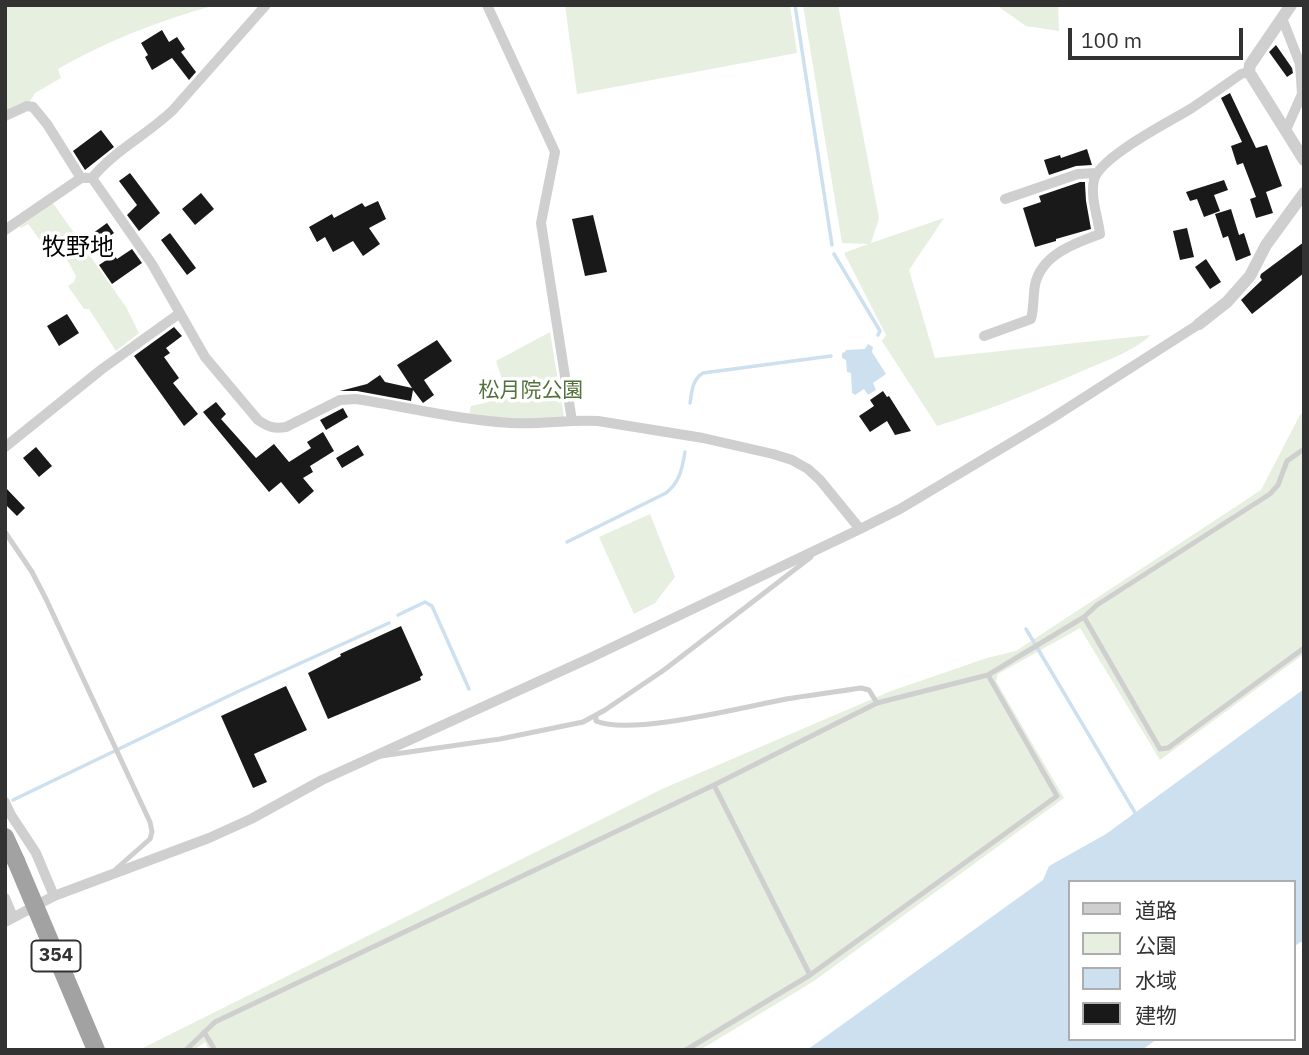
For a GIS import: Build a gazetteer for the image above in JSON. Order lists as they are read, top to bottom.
{
  "streets": {
    "highway": ["354"]
  },
  "districts": ["牧野地"],
  "parks": ["松月院公園"],
  "legend": [
    "道路",
    "公園",
    "水域",
    "建物"
  ],
  "scale_bar": "100 m"
}
